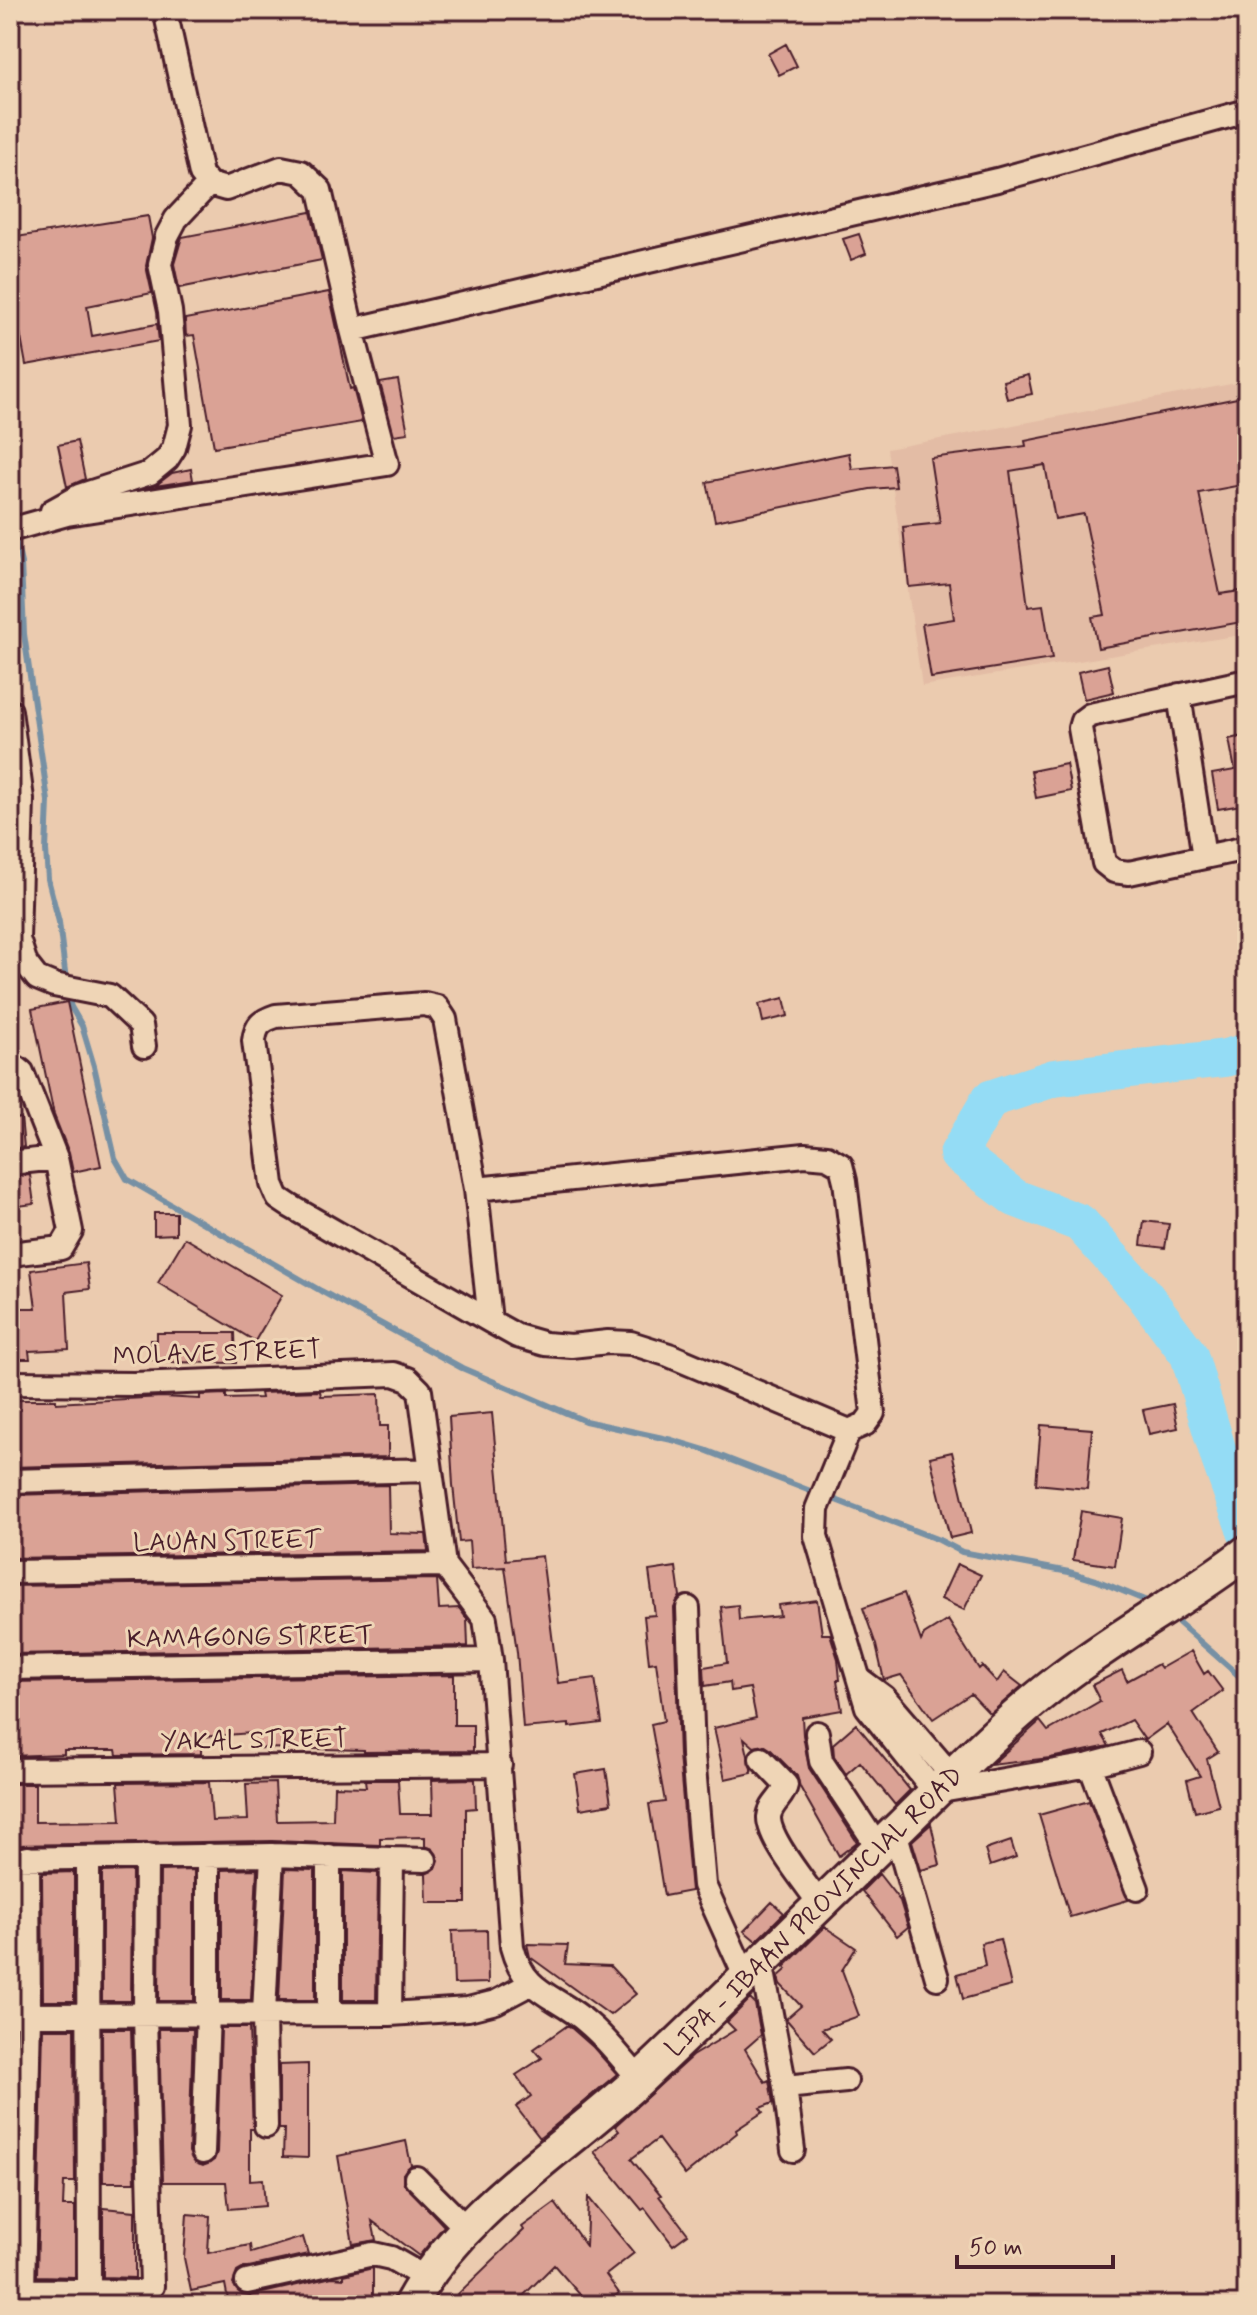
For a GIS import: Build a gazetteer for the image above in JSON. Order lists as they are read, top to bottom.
{
  "streets": {
    "main road": ["LIPA - IBAAN PROVINCIAL ROAD"],
    "street": [
      "MOLAVE STREET",
      "LAUAN STREET",
      "KAMAGONG STREET",
      "YAKAL STREET"
    ]
  },
  "scale_bar": "50 m"
}
